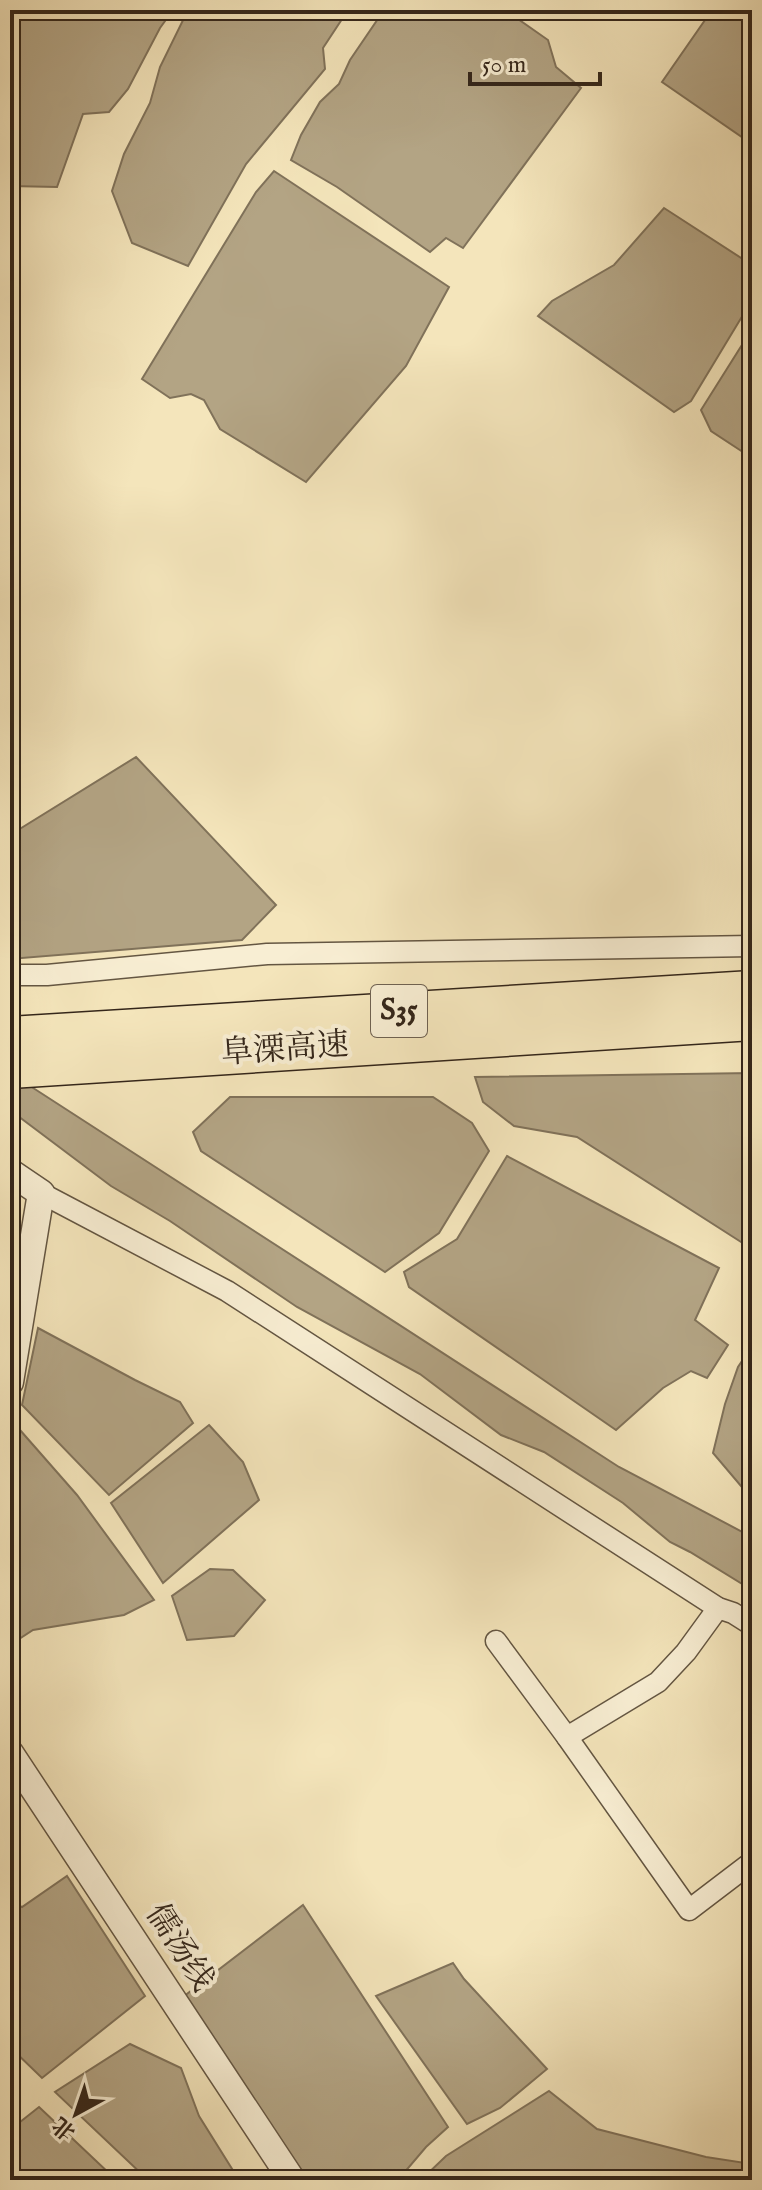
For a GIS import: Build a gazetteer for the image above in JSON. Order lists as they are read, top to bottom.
{
  "streets": {
    "highway": ["S35", "阜溧高速"],
    "street": ["儒汤线"]
  },
  "scale_bar": "50 m",
  "north": "bottom left"
}
